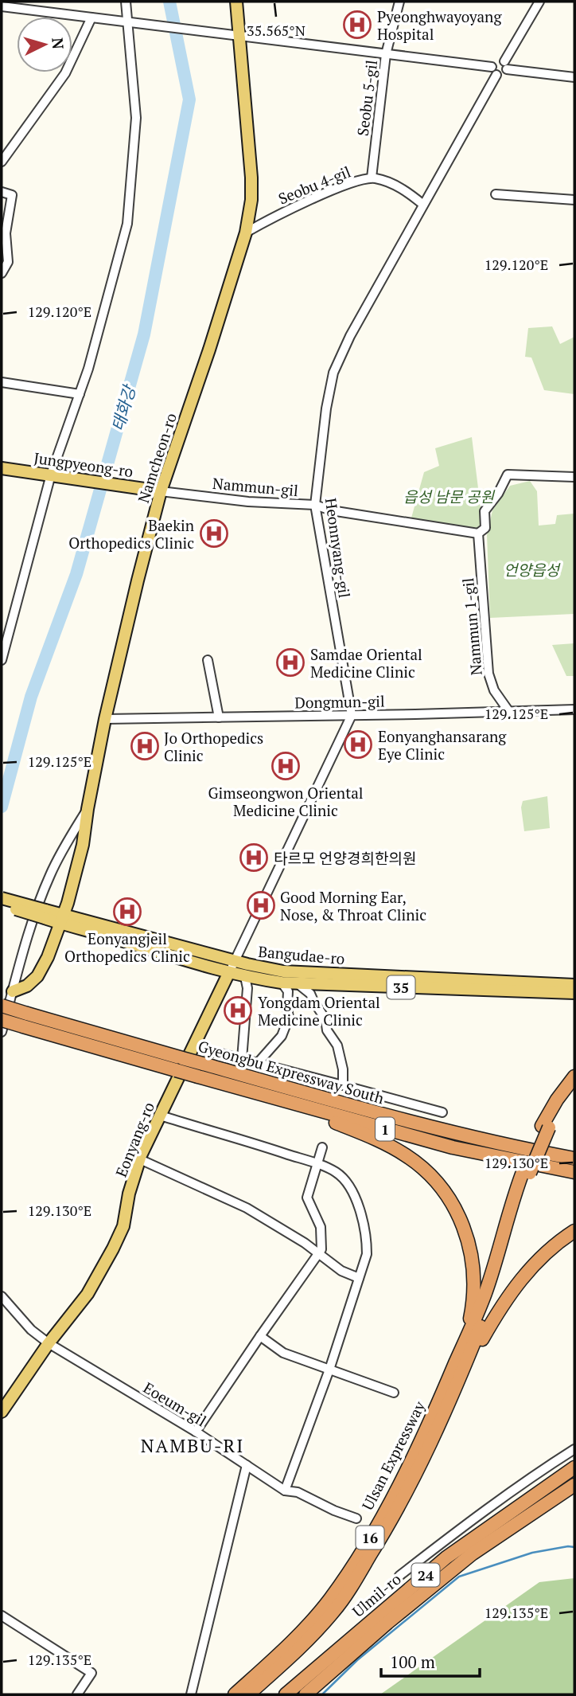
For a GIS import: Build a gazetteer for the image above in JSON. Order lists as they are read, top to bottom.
{
  "streets": {
    "highway": [
      "Gyeongbu Expressway South",
      "1",
      "Ulsan Expressway",
      "16",
      "24",
      "Ulmil-ro"
    ],
    "main road": [
      "Namcheon-ro",
      "Jungpyeong-ro",
      "Bangudae-ro",
      "35",
      "Eonyang-ro"
    ],
    "street": [
      "Seobu 5-gil",
      "Seobu 4-gil",
      "Nammun-gil",
      "Heonnyang-gil",
      "Nammun 1-gil",
      "Dongmun-gil",
      "Eoeum-gil"
    ]
  },
  "crossings": [
    ["Seobu 5-gil", "Seobu 4-gil"],
    ["Seobu 4-gil", "Namcheon-ro"],
    ["Seobu 4-gil", "Heonnyang-gil"],
    ["Namcheon-ro", "Jungpyeong-ro"],
    ["Namcheon-ro", "Nammun-gil"],
    ["Namcheon-ro", "Dongmun-gil"],
    ["Namcheon-ro", "Bangudae-ro"],
    ["Jungpyeong-ro", "Nammun-gil"],
    ["Nammun-gil", "Heonnyang-gil"],
    ["Nammun-gil", "Nammun 1-gil"],
    ["Heonnyang-gil", "Dongmun-gil"],
    ["Nammun 1-gil", "Dongmun-gil"],
    ["Bangudae-ro", "35"],
    ["Bangudae-ro", "Eonyang-ro"],
    ["Eonyang-ro", "Eoeum-gil"]
  ],
  "districts": ["NAMBU-RI"],
  "water": ["태화강"],
  "parks": ["읍성 남문 공원", "언양읍성"],
  "places": {
    "hospital": [
      "Pyeonghwayoyang Hospital",
      "Baekin Orthopedics Clinic",
      "Samdae Oriental Medicine Clinic",
      "Eonyanghansarang Eye Clinic",
      "Jo Orthopedics Clinic",
      "Gimseongwon Oriental Medicine Clinic",
      "타르모 언양경희한의원",
      "Good Morning Ear, Nose, & Throat Clinic",
      "Eonyangjeil Orthopedics Clinic",
      "Yongdam Oriental Medicine Clinic"
    ]
  },
  "scale_bar": "100 m",
  "north": "right",
  "coordinates": [
    "35.565°N",
    "129.120°E",
    "129.125°E",
    "129.130°E",
    "129.135°E"
  ]
}
